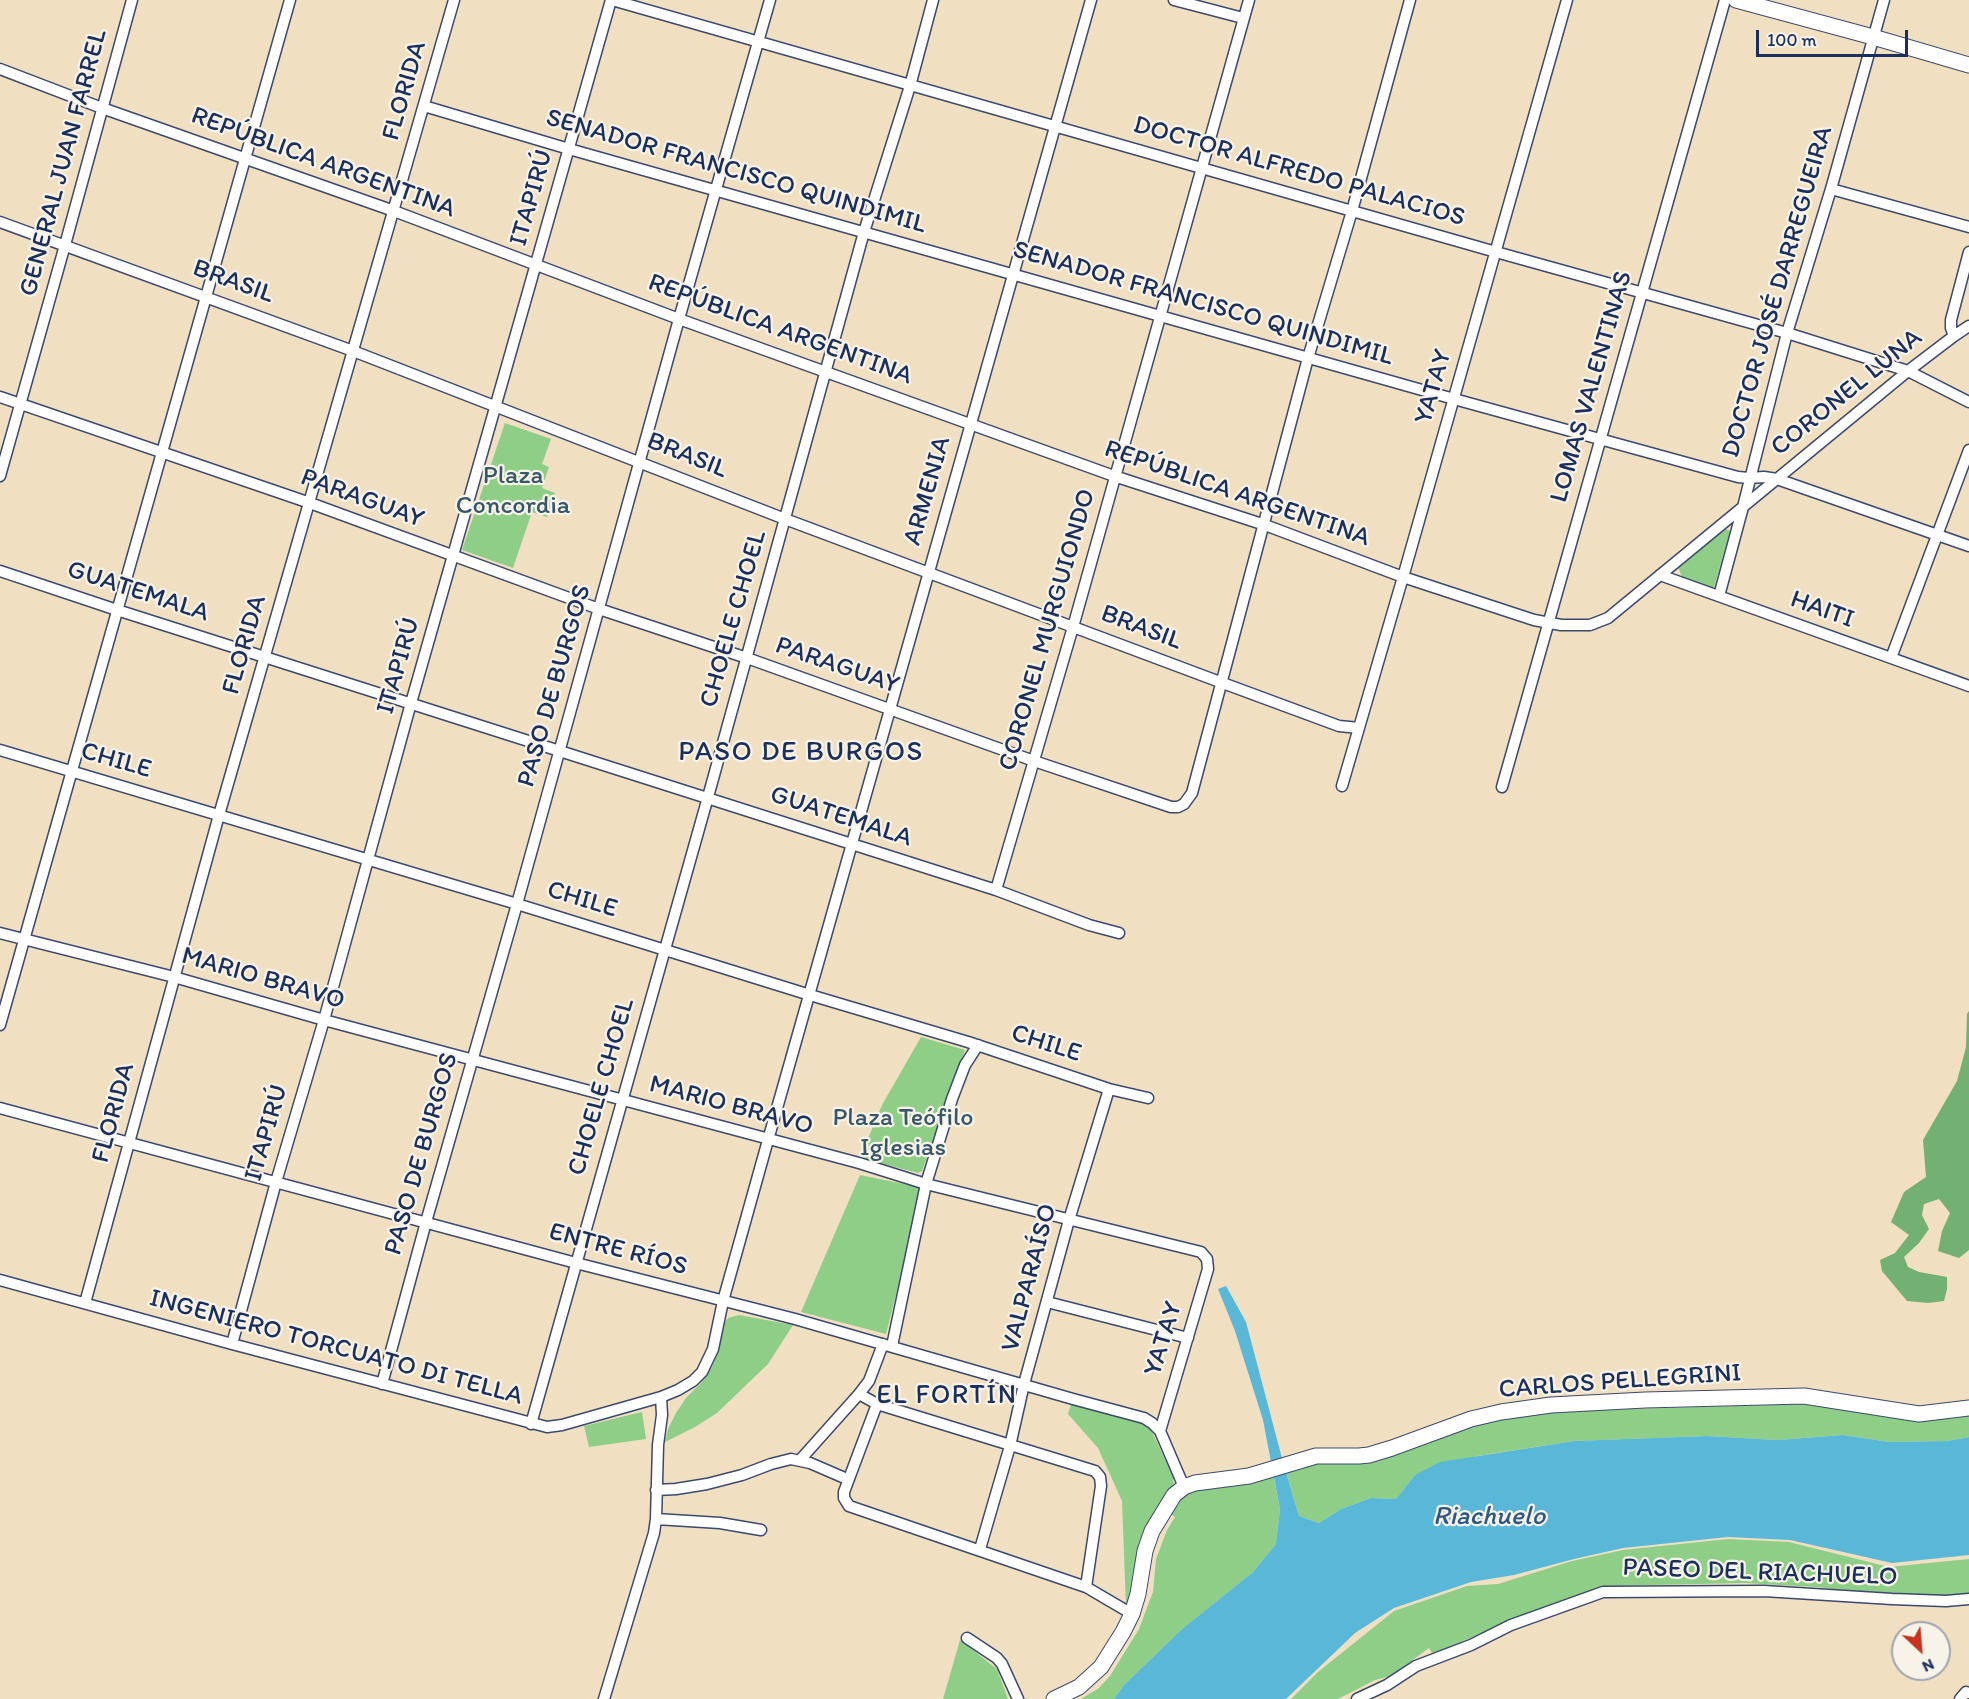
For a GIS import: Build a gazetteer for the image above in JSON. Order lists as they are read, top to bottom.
{
  "streets": {
    "street": [
      "FLORIDA",
      "GENERAL JUAN FARREL",
      "REPÚBLICA ARGENTINA",
      "SENADOR FRANCISCO QUINDIMIL",
      "DOCTOR ALFREDO PALACIOS",
      "ITAPIRÚ",
      "BRASIL",
      "DOCTOR JOSÉ DARREGUEIRA",
      "YATAY",
      "LOMAS VALENTINAS",
      "CORONEL LUNA",
      "ARMENIA",
      "PARAGUAY",
      "GUATEMALA",
      "HAITI",
      "CHOELE CHOEL",
      "CORONEL MURGUIONDO",
      "PASO DE BURGOS",
      "CHILE",
      "MARIO BRAVO",
      "ENTRE RÍOS",
      "VALPARAÍSO",
      "INGENIERO TORCUATO DI TELLA",
      "CARLOS PELLEGRINI",
      "PASEO DEL RIACHUELO"
    ]
  },
  "crossings": [
    ["FLORIDA", "REPÚBLICA ARGENTINA"],
    ["FLORIDA", "SENADOR FRANCISCO QUINDIMIL"],
    ["FLORIDA", "BRASIL"],
    ["FLORIDA", "PARAGUAY"],
    ["FLORIDA", "GUATEMALA"],
    ["FLORIDA", "CHILE"],
    ["FLORIDA", "MARIO BRAVO"],
    ["FLORIDA", "ENTRE RÍOS"],
    ["FLORIDA", "INGENIERO TORCUATO DI TELLA"],
    ["GENERAL JUAN FARREL", "REPÚBLICA ARGENTINA"],
    ["GENERAL JUAN FARREL", "BRASIL"],
    ["GENERAL JUAN FARREL", "PARAGUAY"],
    ["REPÚBLICA ARGENTINA", "ITAPIRÚ"],
    ["REPÚBLICA ARGENTINA", "YATAY"],
    ["REPÚBLICA ARGENTINA", "LOMAS VALENTINAS"],
    ["REPÚBLICA ARGENTINA", "CORONEL LUNA"],
    ["REPÚBLICA ARGENTINA", "ARMENIA"],
    ["REPÚBLICA ARGENTINA", "CHOELE CHOEL"],
    ["REPÚBLICA ARGENTINA", "CORONEL MURGUIONDO"],
    ["REPÚBLICA ARGENTINA", "PASO DE BURGOS"],
    ["SENADOR FRANCISCO QUINDIMIL", "ITAPIRÚ"],
    ["SENADOR FRANCISCO QUINDIMIL", "DOCTOR JOSÉ DARREGUEIRA"],
    ["SENADOR FRANCISCO QUINDIMIL", "YATAY"],
    ["SENADOR FRANCISCO QUINDIMIL", "LOMAS VALENTINAS"],
    ["SENADOR FRANCISCO QUINDIMIL", "CORONEL LUNA"],
    ["SENADOR FRANCISCO QUINDIMIL", "ARMENIA"],
    ["SENADOR FRANCISCO QUINDIMIL", "CHOELE CHOEL"],
    ["SENADOR FRANCISCO QUINDIMIL", "CORONEL MURGUIONDO"],
    ["SENADOR FRANCISCO QUINDIMIL", "PASO DE BURGOS"],
    ["DOCTOR ALFREDO PALACIOS", "ITAPIRÚ"],
    ["DOCTOR ALFREDO PALACIOS", "DOCTOR JOSÉ DARREGUEIRA"],
    ["DOCTOR ALFREDO PALACIOS", "YATAY"],
    ["DOCTOR ALFREDO PALACIOS", "LOMAS VALENTINAS"],
    ["DOCTOR ALFREDO PALACIOS", "CORONEL LUNA"],
    ["DOCTOR ALFREDO PALACIOS", "ARMENIA"],
    ["DOCTOR ALFREDO PALACIOS", "CHOELE CHOEL"],
    ["DOCTOR ALFREDO PALACIOS", "CORONEL MURGUIONDO"],
    ["DOCTOR ALFREDO PALACIOS", "PASO DE BURGOS"],
    ["ITAPIRÚ", "BRASIL"],
    ["ITAPIRÚ", "PARAGUAY"],
    ["ITAPIRÚ", "GUATEMALA"],
    ["ITAPIRÚ", "CHILE"],
    ["ITAPIRÚ", "MARIO BRAVO"],
    ["ITAPIRÚ", "ENTRE RÍOS"],
    ["ITAPIRÚ", "INGENIERO TORCUATO DI TELLA"],
    ["BRASIL", "YATAY"],
    ["BRASIL", "ARMENIA"],
    ["BRASIL", "PARAGUAY"],
    ["BRASIL", "CHOELE CHOEL"],
    ["BRASIL", "CORONEL MURGUIONDO"],
    ["BRASIL", "PASO DE BURGOS"],
    ["DOCTOR JOSÉ DARREGUEIRA", "CORONEL LUNA"],
    ["DOCTOR JOSÉ DARREGUEIRA", "HAITI"],
    ["YATAY", "MARIO BRAVO"],
    ["YATAY", "ENTRE RÍOS"],
    ["LOMAS VALENTINAS", "CORONEL LUNA"],
    ["CORONEL LUNA", "HAITI"],
    ["ARMENIA", "PARAGUAY"],
    ["ARMENIA", "GUATEMALA"],
    ["ARMENIA", "CHILE"],
    ["ARMENIA", "MARIO BRAVO"],
    ["ARMENIA", "INGENIERO TORCUATO DI TELLA"],
    ["PARAGUAY", "CHOELE CHOEL"],
    ["PARAGUAY", "CORONEL MURGUIONDO"],
    ["PARAGUAY", "PASO DE BURGOS"],
    ["GUATEMALA", "CHOELE CHOEL"],
    ["GUATEMALA", "CORONEL MURGUIONDO"],
    ["GUATEMALA", "PASO DE BURGOS"],
    ["CHOELE CHOEL", "CHILE"],
    ["CHOELE CHOEL", "MARIO BRAVO"],
    ["CHOELE CHOEL", "ENTRE RÍOS"],
    ["CHOELE CHOEL", "INGENIERO TORCUATO DI TELLA"],
    ["PASO DE BURGOS", "CHILE"],
    ["PASO DE BURGOS", "MARIO BRAVO"],
    ["PASO DE BURGOS", "ENTRE RÍOS"],
    ["PASO DE BURGOS", "INGENIERO TORCUATO DI TELLA"],
    ["CHILE", "VALPARAÍSO"],
    ["MARIO BRAVO", "VALPARAÍSO"],
    ["MARIO BRAVO", "INGENIERO TORCUATO DI TELLA"],
    ["ENTRE RÍOS", "VALPARAÍSO"],
    ["ENTRE RÍOS", "INGENIERO TORCUATO DI TELLA"]
  ],
  "districts": ["PASO DE BURGOS", "EL FORTÍN"],
  "water": ["Riachuelo"],
  "parks": ["Plaza Concordia", "Plaza Teófilo Iglesias"],
  "scale_bar": "100 m",
  "north": "bottom right"
}
